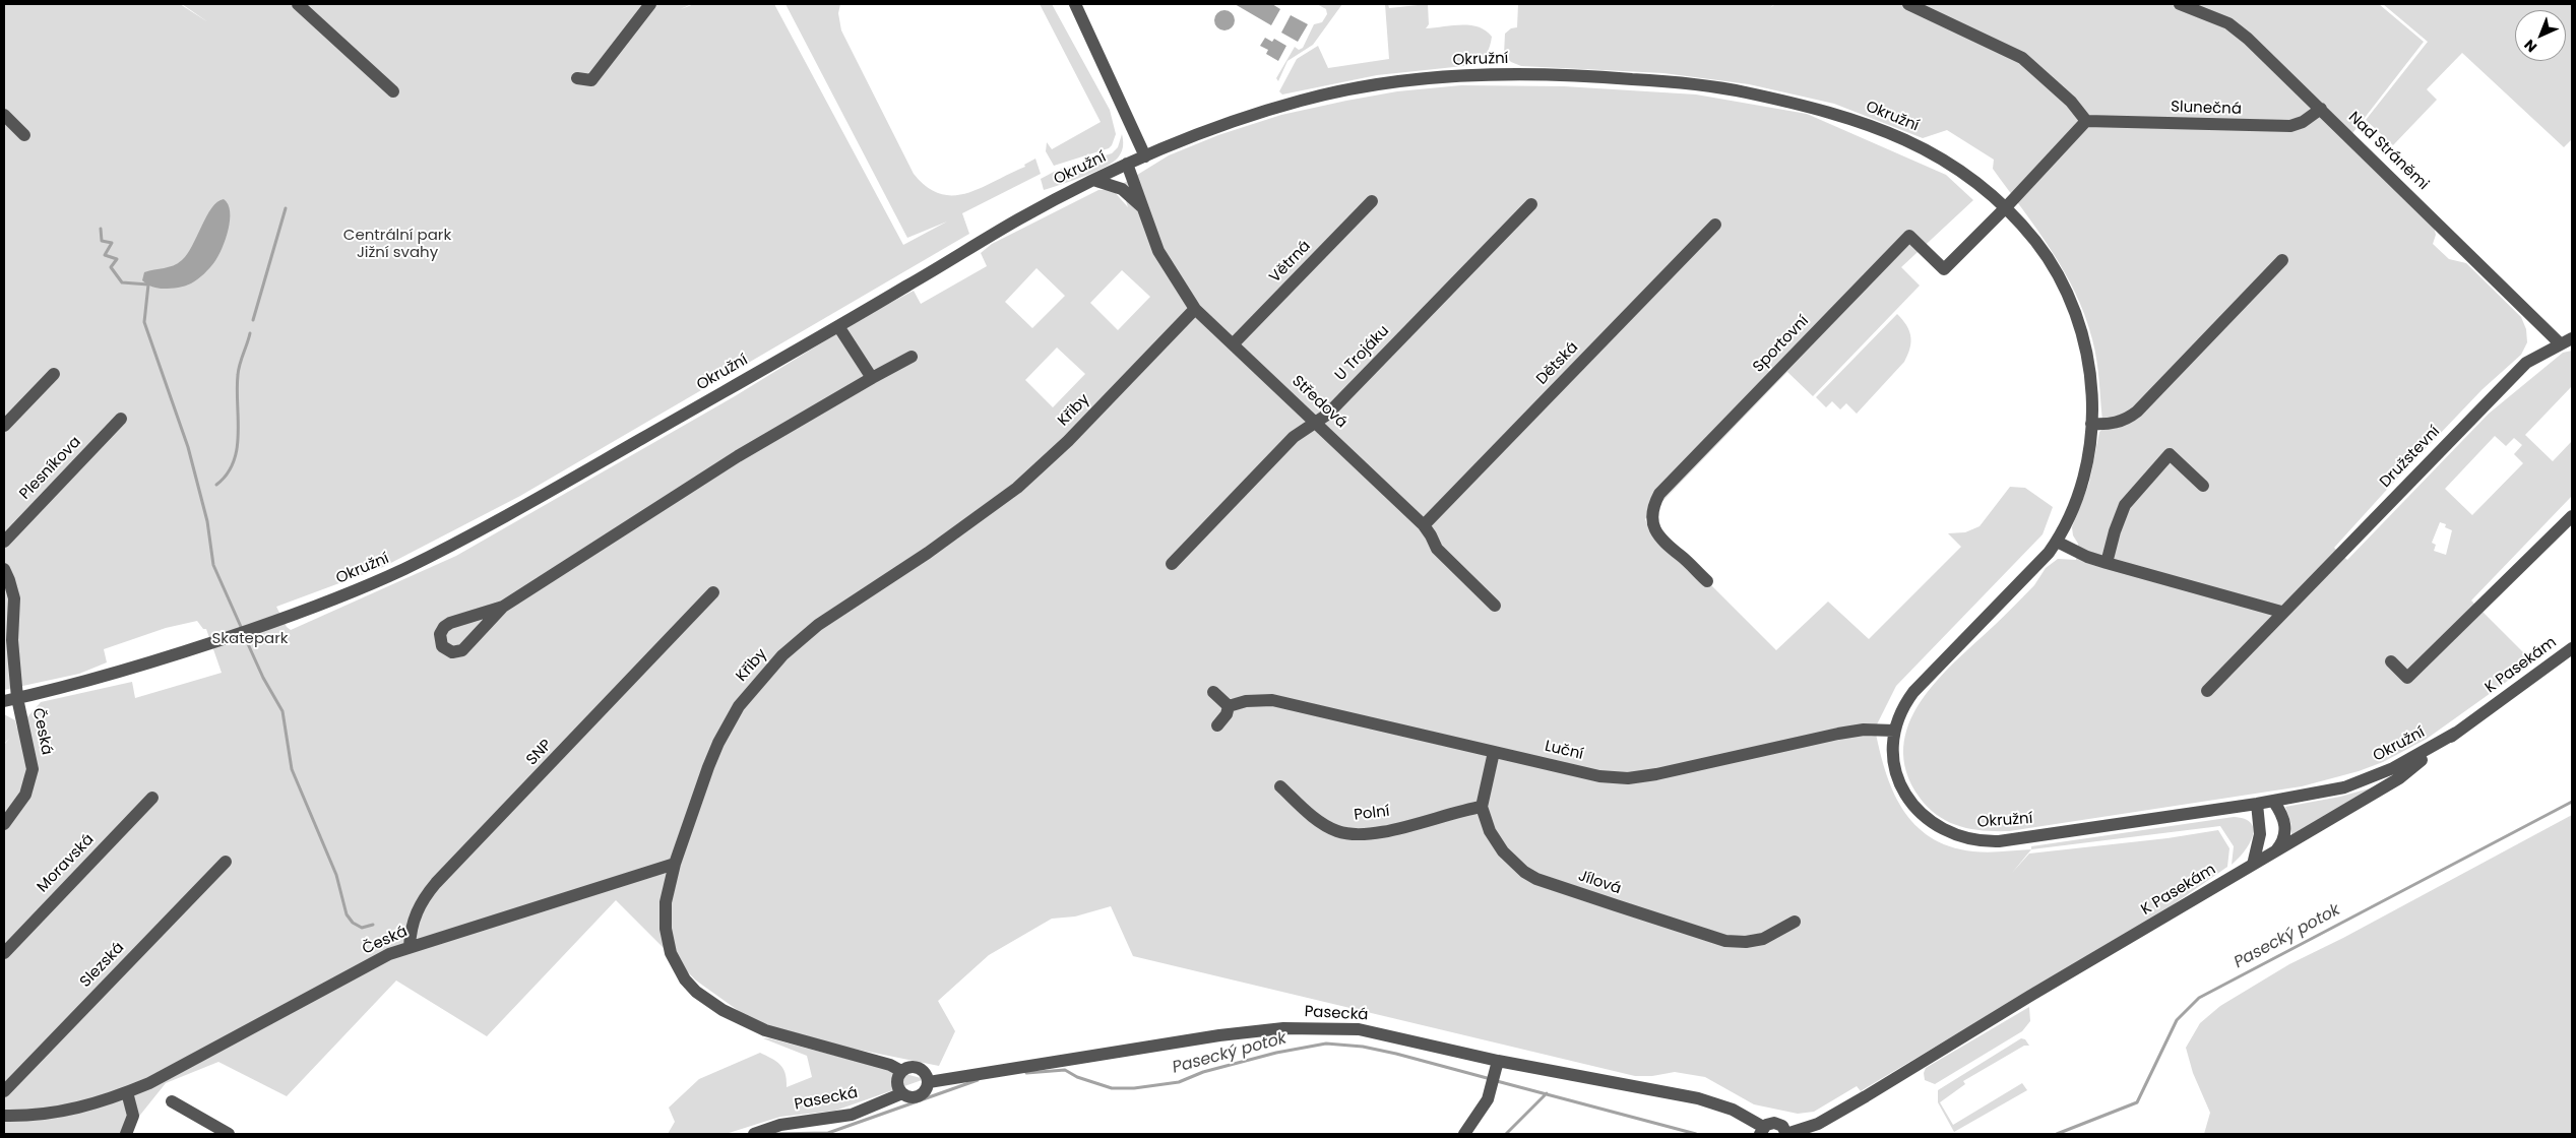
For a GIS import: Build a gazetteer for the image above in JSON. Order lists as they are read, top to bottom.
{
  "streets": {
    "street": [
      "Okružní",
      "Slunečná",
      "Nad Stráněmi",
      "Větrná",
      "Sportovní",
      "U Trojáku",
      "Dětská",
      "Středová",
      "Křiby",
      "Družstevní",
      "Plesníkova",
      "K Pasekám",
      "Česká",
      "Luční",
      "SNP",
      "Polní",
      "Moravská",
      "Jílová",
      "Slezská",
      "Pasecká"
    ]
  },
  "crossings": [
    ["Okružní", "Sportovní"],
    ["Okružní", "Středová"],
    ["Okružní", "K Pasekám"],
    ["Okružní", "Česká"],
    ["Okružní", "Luční"],
    ["Slunečná", "Nad Stráněmi"],
    ["Nad Stráněmi", "Družstevní"],
    ["Větrná", "Středová"],
    ["U Trojáku", "Středová"],
    ["Dětská", "Středová"],
    ["Středová", "Křiby"],
    ["Křiby", "Česká"],
    ["Křiby", "Pasecká"],
    ["K Pasekám", "Pasecká"],
    ["Česká", "SNP"],
    ["Polní", "Jílová"]
  ],
  "water": ["Pasecký potok"],
  "parks": ["Centrální park Jižní svahy", "Skatepark"],
  "north": "bottom left"
}
